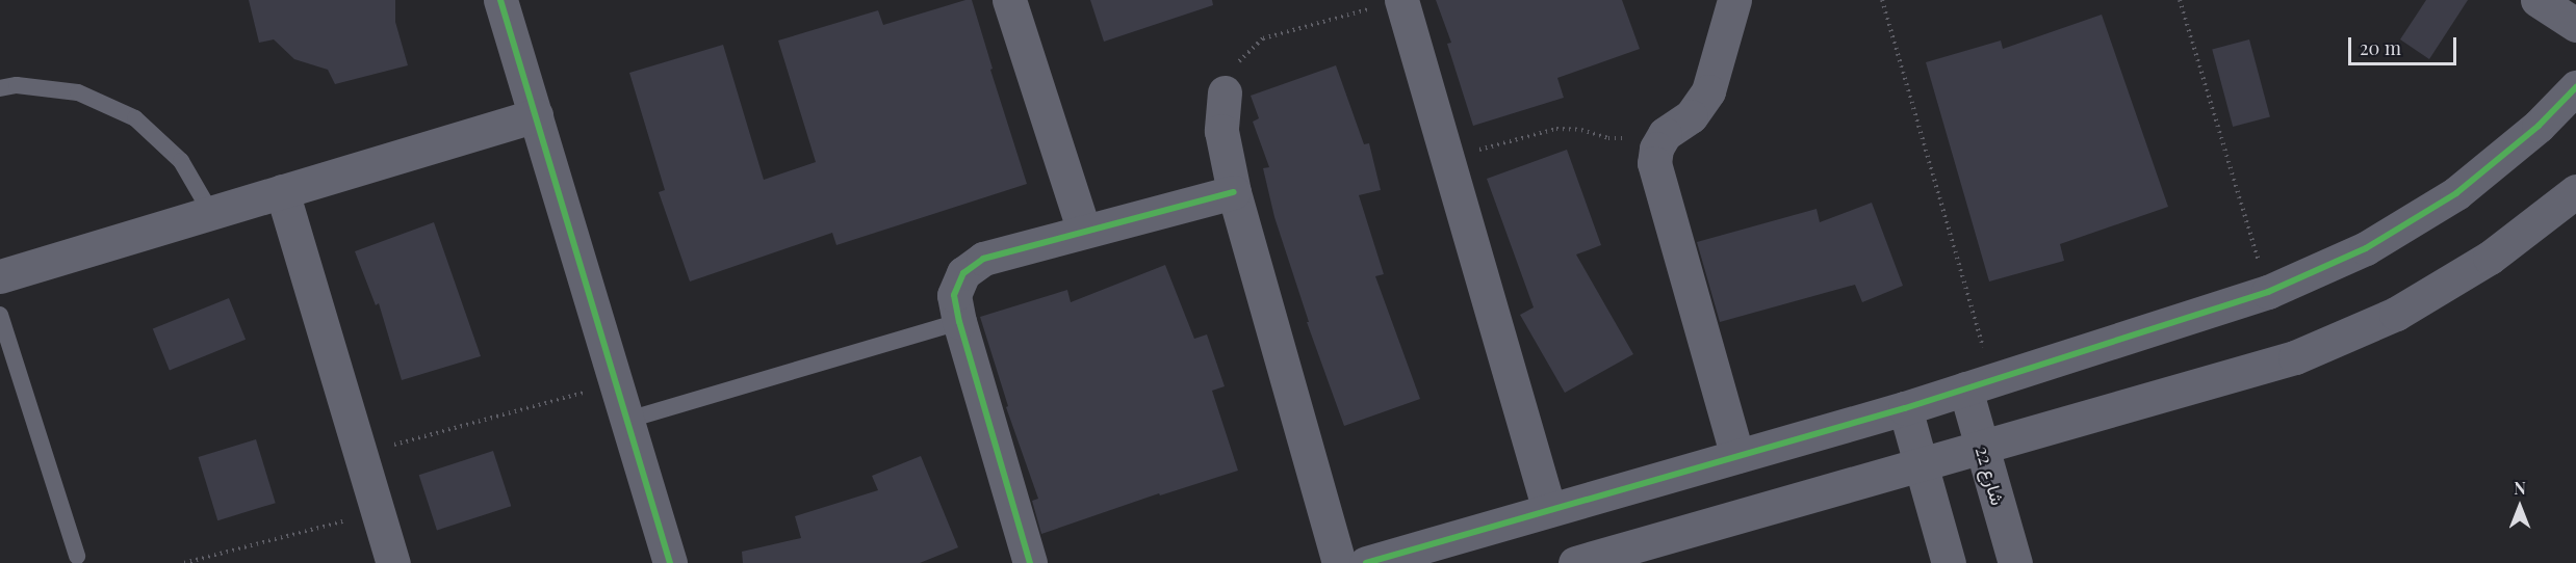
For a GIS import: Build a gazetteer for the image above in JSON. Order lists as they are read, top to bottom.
{
  "streets": {
    "street": ["شارع 22"]
  },
  "scale_bar": "20 m",
  "north": "top"
}
